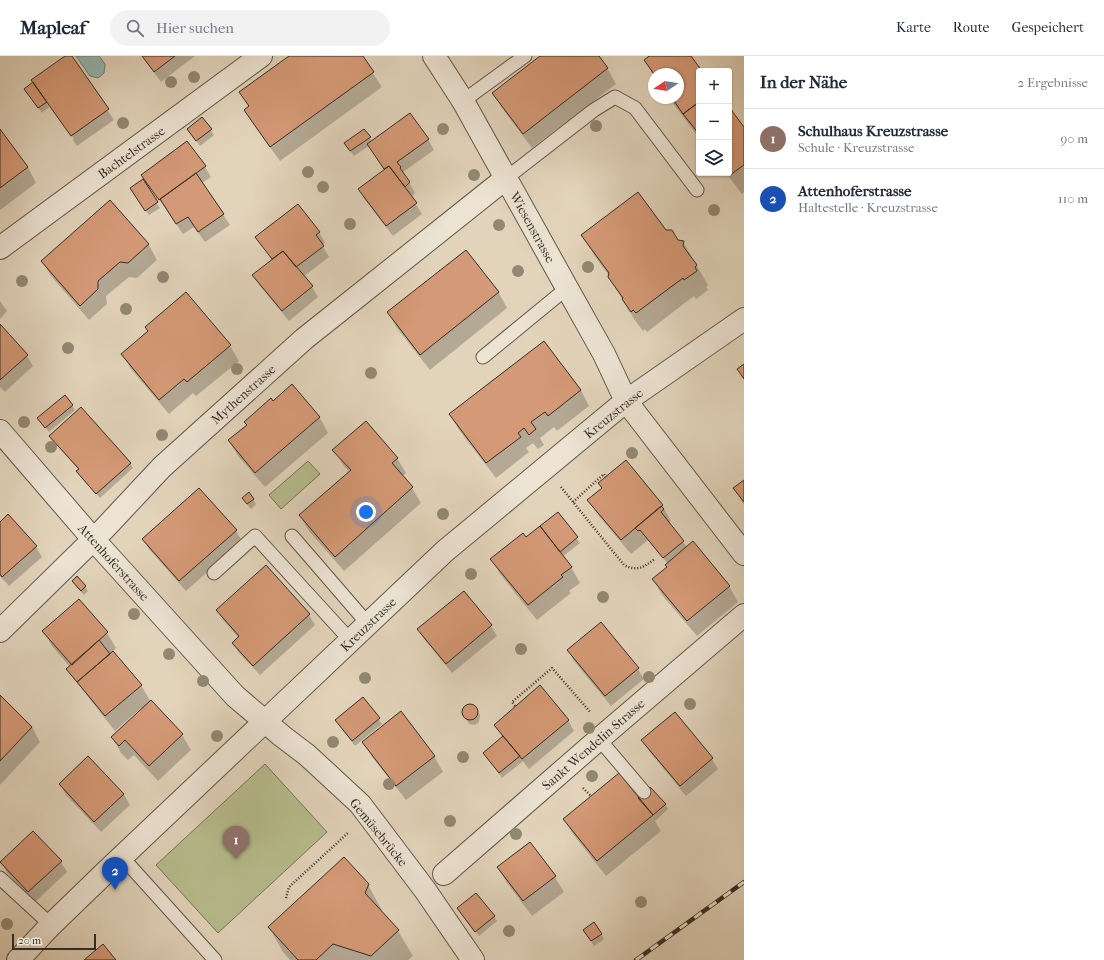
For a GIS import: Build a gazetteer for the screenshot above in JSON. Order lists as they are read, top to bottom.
{
  "streets": {
    "street": [
      "Bachtelstrasse",
      "Wiesenstrasse",
      "Mythenstrasse",
      "Kreuzstrasse",
      "Attenhoferstrasse",
      "Sankt Wendelin-Strasse",
      "Gemüsebrücke"
    ]
  },
  "crossings": [
    ["Wiesenstrasse", "Mythenstrasse"],
    ["Wiesenstrasse", "Kreuzstrasse"],
    ["Mythenstrasse", "Attenhoferstrasse"],
    ["Kreuzstrasse", "Attenhoferstrasse"],
    ["Kreuzstrasse", "Gemüsebrücke"],
    ["Attenhoferstrasse", "Gemüsebrücke"]
  ],
  "scale_bar": "20 m",
  "north": "left",
  "page": {
    "header": "Mapleaf",
    "search": "Hier suchen",
    "nav": ["Karte", "Route", "Gespeichert"],
    "heading": ["In der Nähe", "2 Ergebnisse"],
    "map_buttons": ["+", "−"],
    "list": [
      {
        "mark": "1",
        "name": "Schulhaus Kreuzstrasse",
        "note": "Schule · Kreuzstrasse",
        "value": "90 m"
      },
      {
        "mark": "2",
        "name": "Attenhoferstrasse",
        "note": "Haltestelle · Kreuzstrasse",
        "value": "110 m"
      }
    ],
    "pins": ["1", "2"],
    "scale": "20 m"
  }
}
